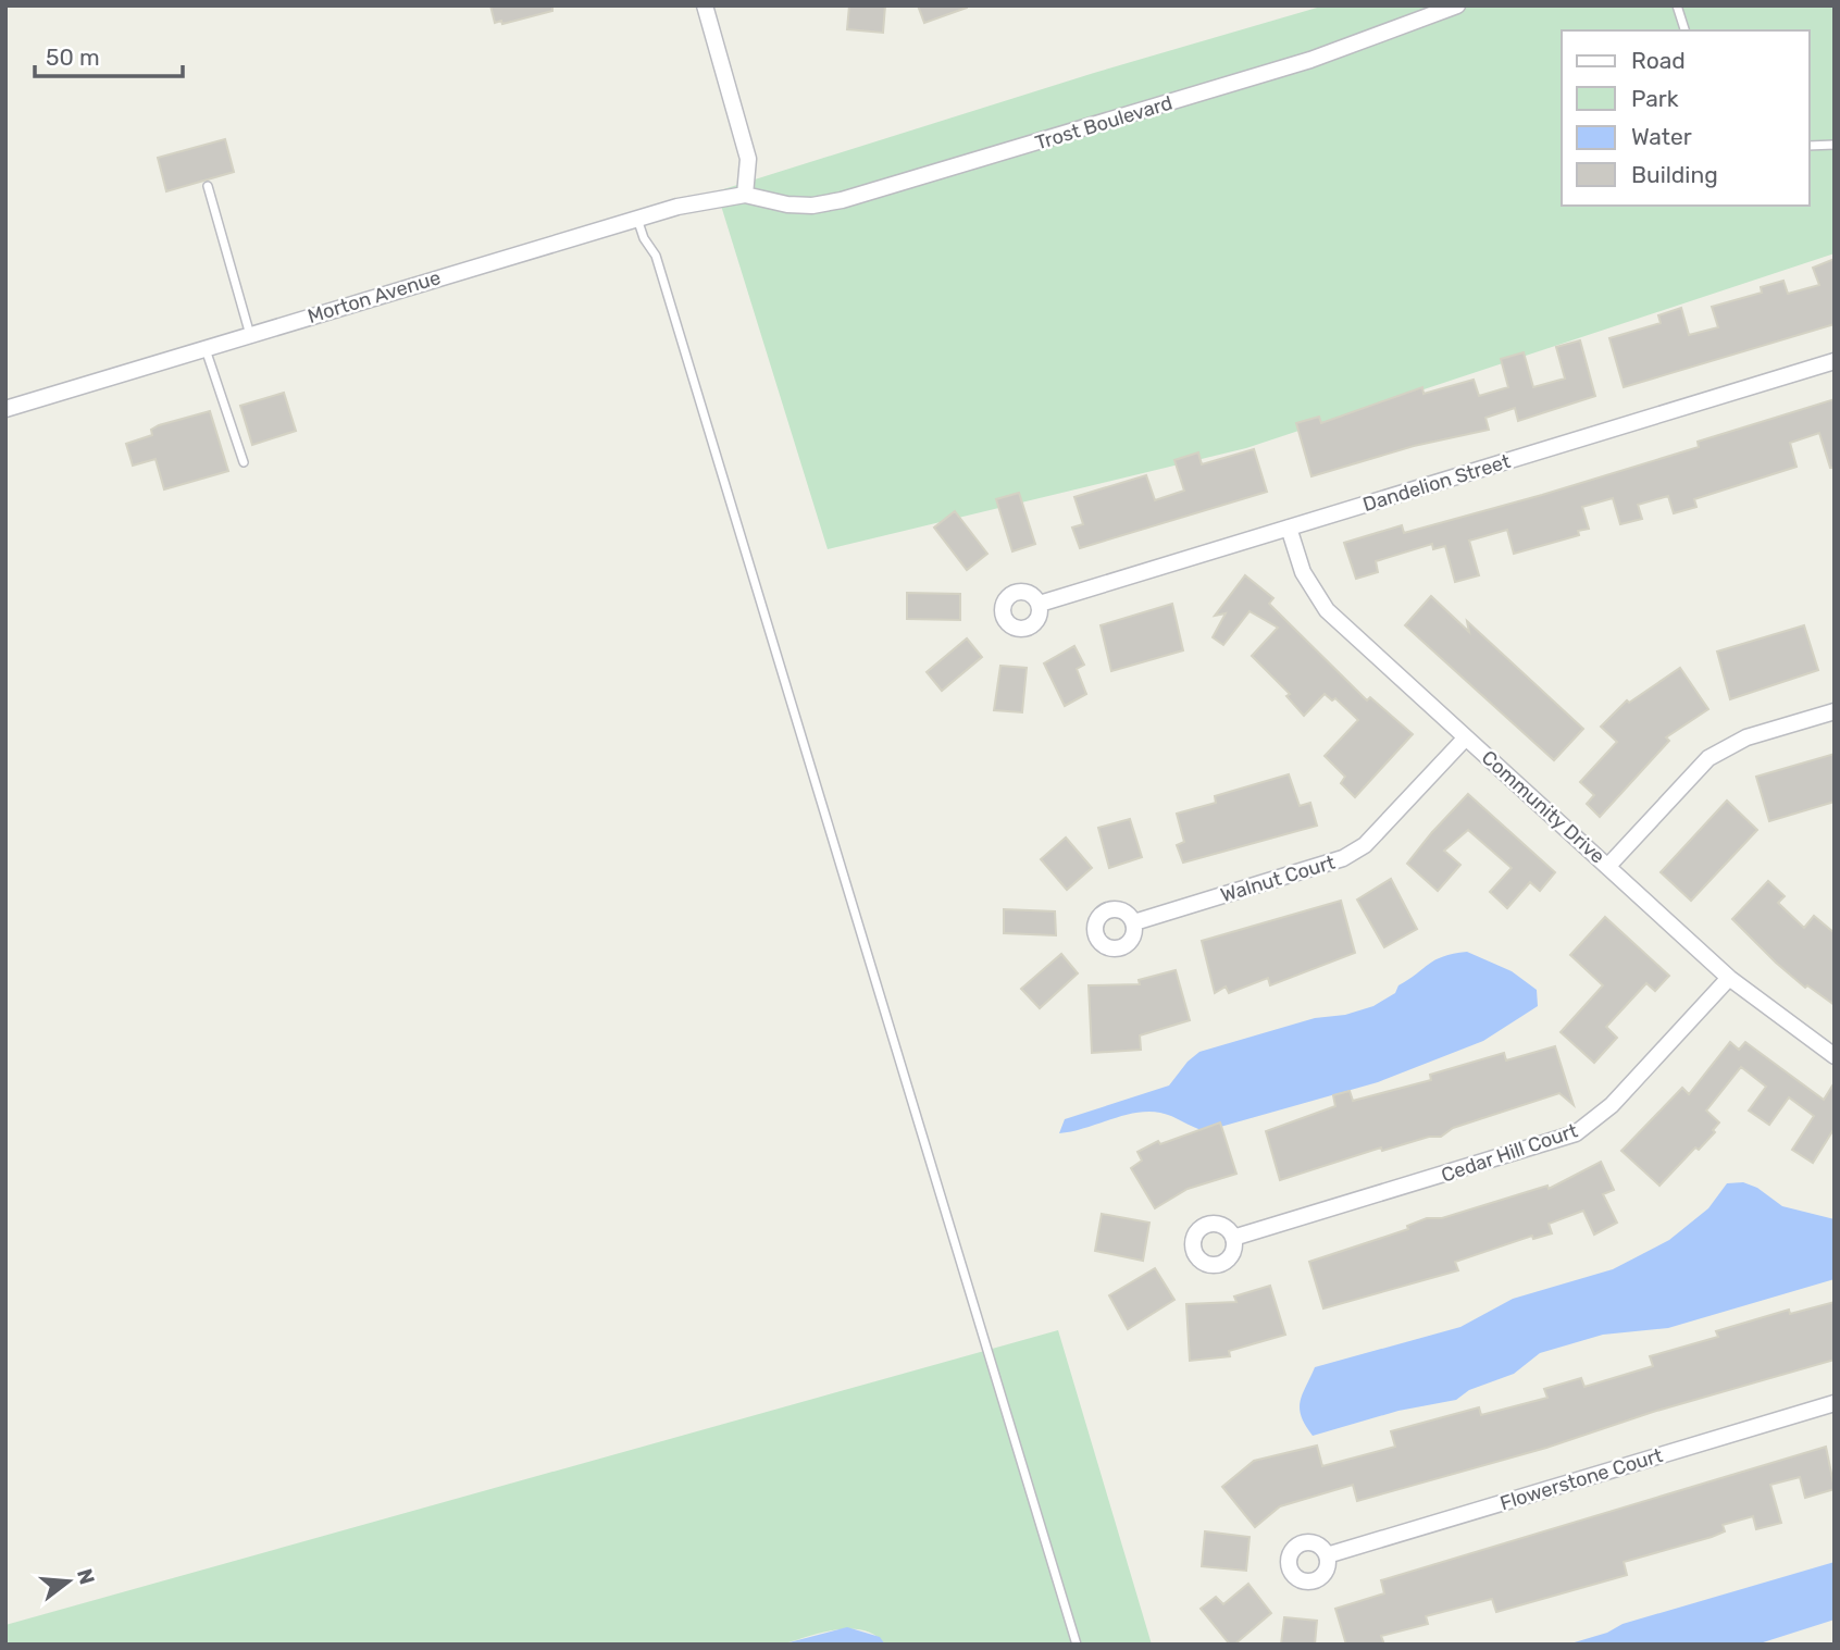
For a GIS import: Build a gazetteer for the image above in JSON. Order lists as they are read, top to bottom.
{
  "streets": {
    "street": [
      "Trost Boulevard",
      "Morton Avenue",
      "Dandelion Street",
      "Community Drive",
      "Walnut Court",
      "Cedar Hill Court",
      "Flowerstone Court"
    ]
  },
  "crossings": [
    ["Trost Boulevard", "Morton Avenue"],
    ["Dandelion Street", "Community Drive"],
    ["Community Drive", "Walnut Court"],
    ["Community Drive", "Cedar Hill Court"]
  ],
  "legend": [
    "Road",
    "Park",
    "Water",
    "Building"
  ],
  "scale_bar": "50 m",
  "north": "right"
}
